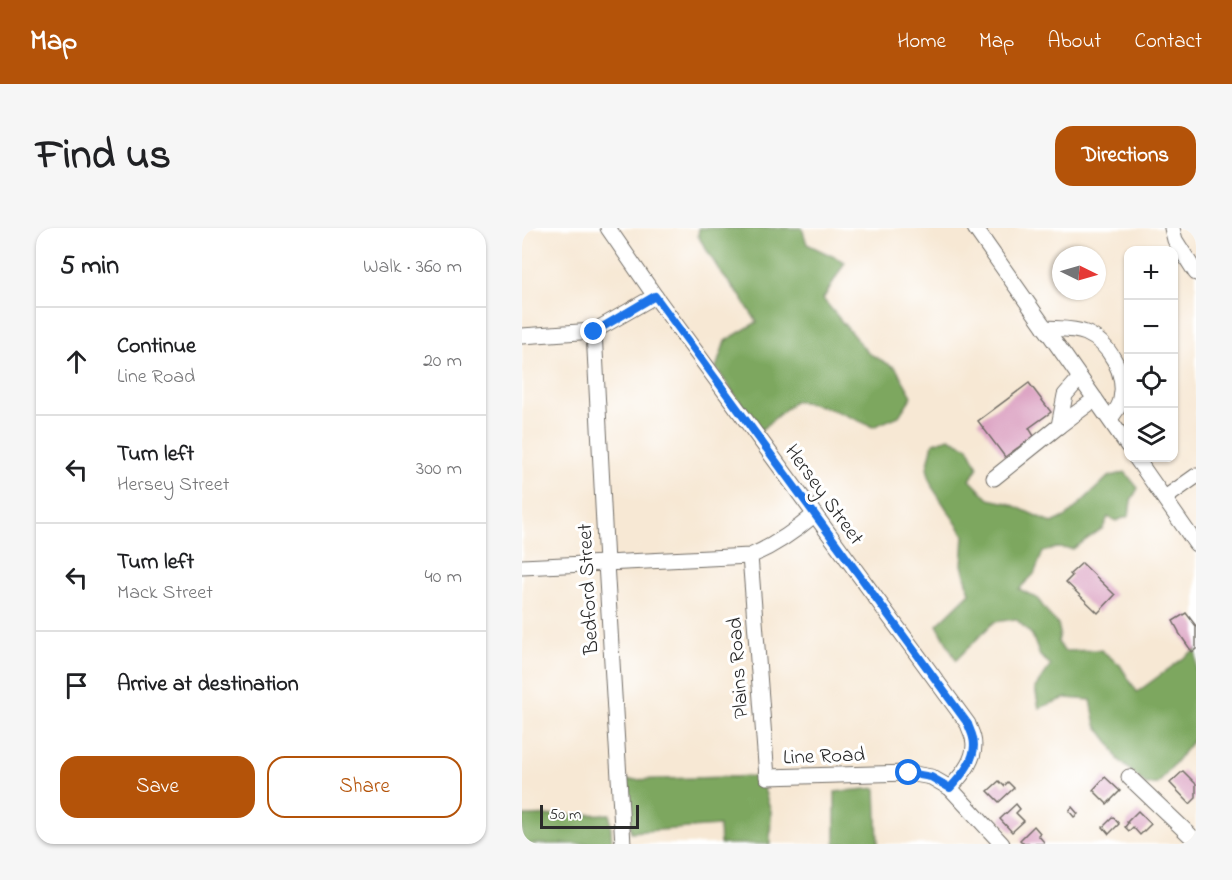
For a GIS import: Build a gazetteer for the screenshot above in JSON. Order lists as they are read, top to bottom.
{
  "streets": {
    "street": [
      "Hersey Street",
      "Bedford Street",
      "Plains Road",
      "Line Road"
    ]
  },
  "crossings": [
    ["Hersey Street", "Line Road"],
    ["Plains Road", "Line Road"]
  ],
  "scale_bar": "50 m",
  "north": "right",
  "page": {
    "header": "Map",
    "nav": [
      "Home",
      "Map",
      "About",
      "Contact"
    ],
    "title": "Find us",
    "buttons": [
      "Directions",
      ["Save", "Share"]
    ],
    "heading": ["5 min", "Walk · 360 m"],
    "map_buttons": ["+", "−"],
    "list": [
      ["Continue", "Line Road", "20 m"],
      ["Turn left", "Hersey Street", "300 m"],
      ["Turn left", "Mack Street", "40 m"],
      "Arrive at destination"
    ],
    "scale": "50 m"
  }
}
